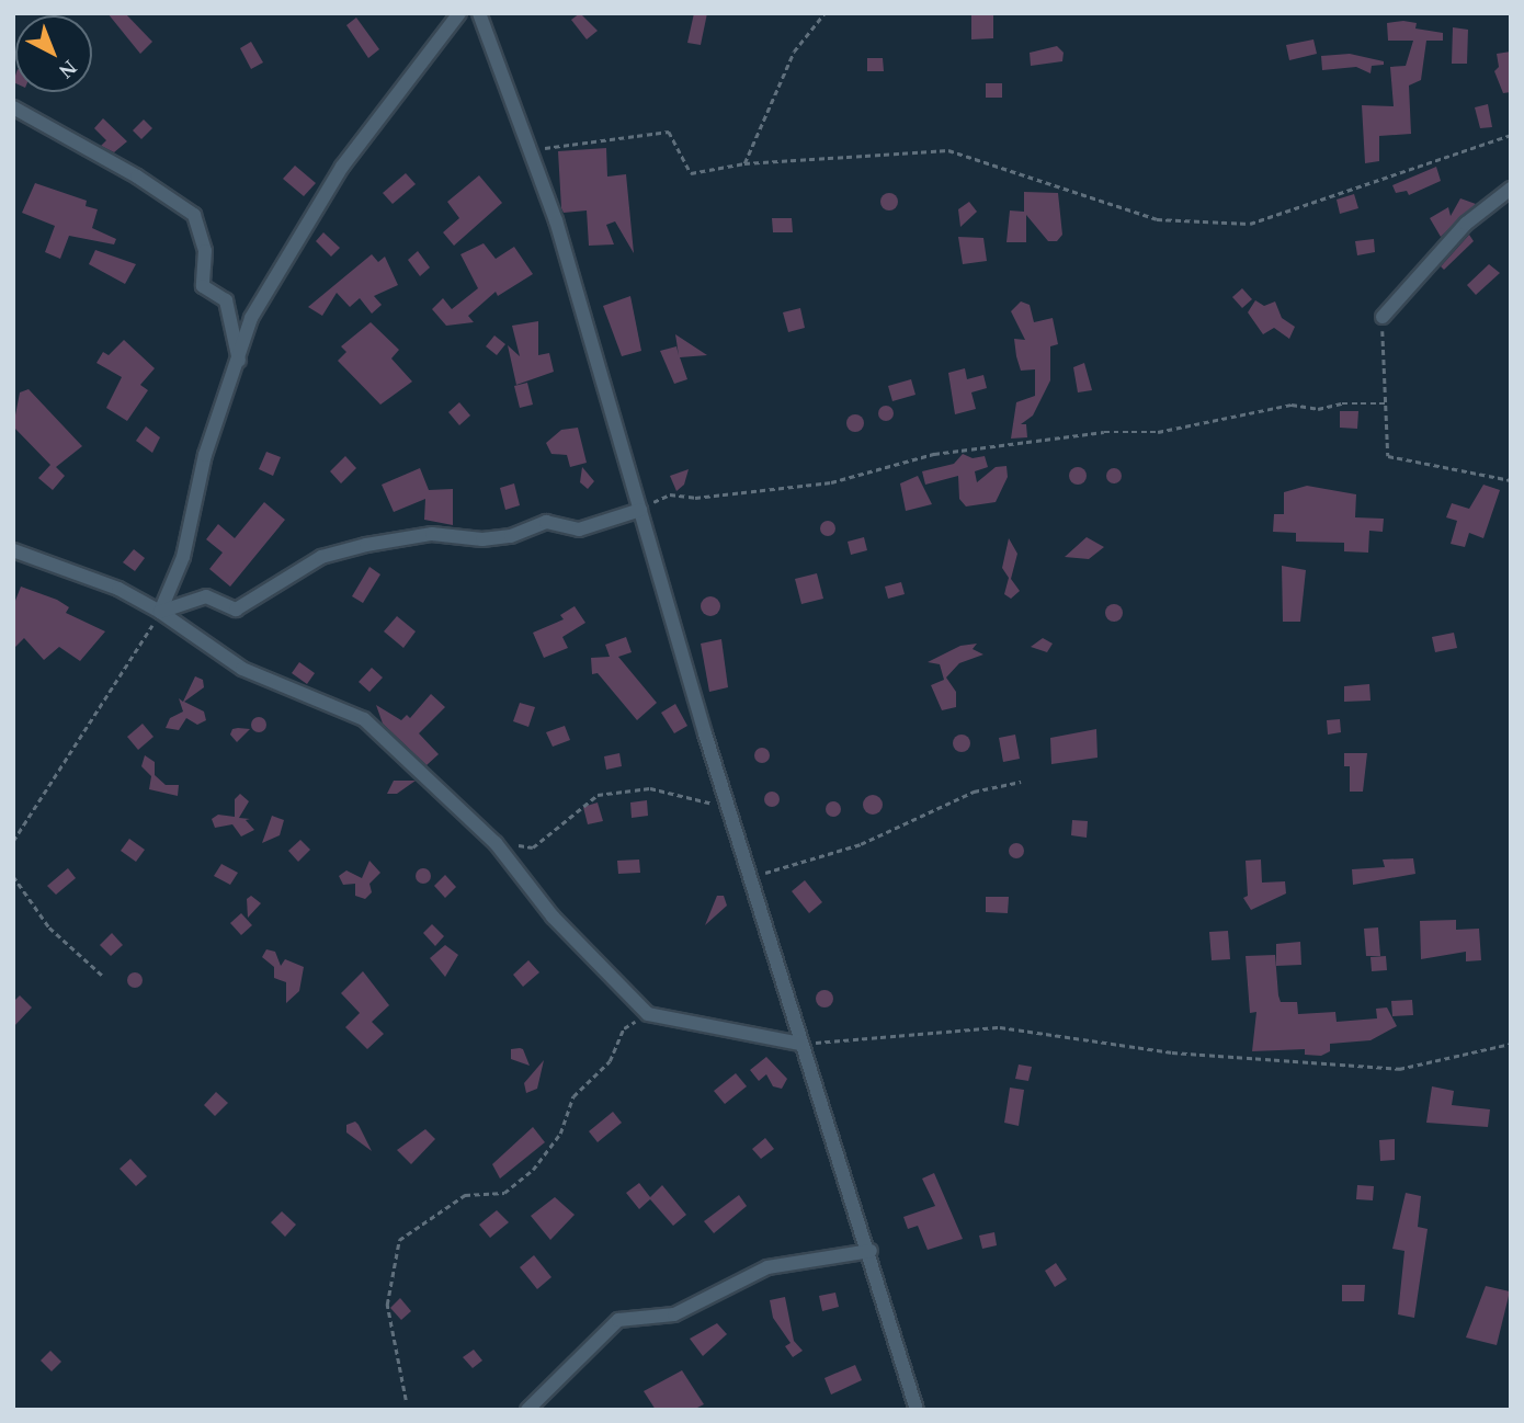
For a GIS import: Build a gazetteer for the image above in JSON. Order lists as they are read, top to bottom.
{
  "north": "bottom right"
}
